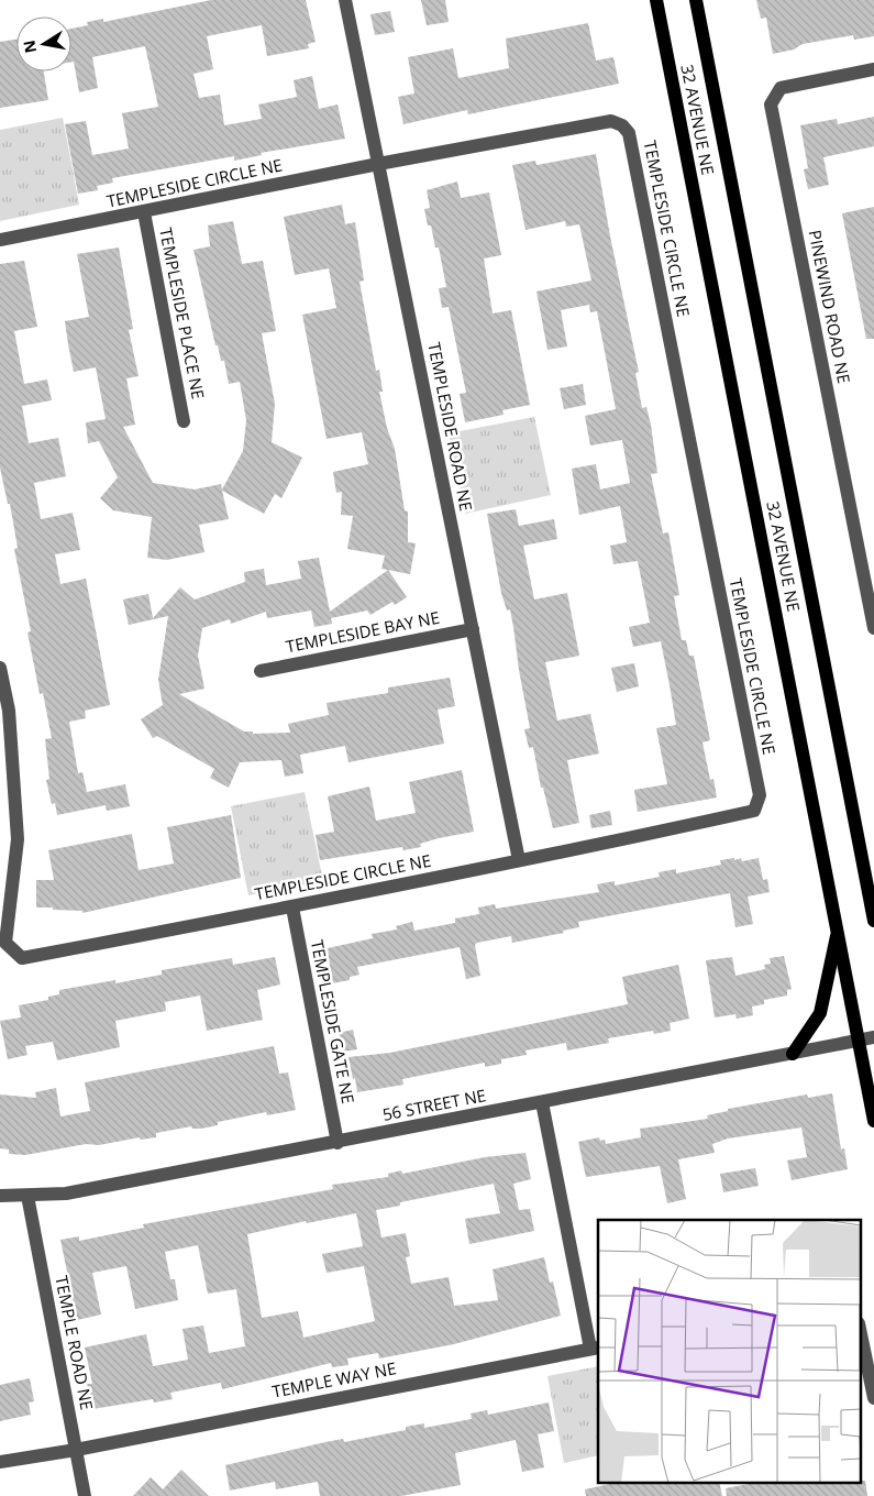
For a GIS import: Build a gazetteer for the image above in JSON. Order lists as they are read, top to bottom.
{
  "streets": {
    "main road": ["32 AVENUE NE"],
    "street": [
      "TEMPLESIDE CIRCLE NE",
      "PINEWIND ROAD NE",
      "TEMPLESIDE PLACE NE",
      "TEMPLESIDE ROAD NE",
      "TEMPLESIDE BAY NE",
      "TEMPLESIDE GATE NE",
      "56 STREET NE",
      "TEMPLE ROAD NE",
      "TEMPLE WAY NE"
    ]
  },
  "crossings": [
    ["32 AVENUE NE", "56 STREET NE"],
    ["TEMPLESIDE CIRCLE NE", "TEMPLESIDE PLACE NE"],
    ["TEMPLESIDE CIRCLE NE", "TEMPLESIDE ROAD NE"],
    ["TEMPLESIDE CIRCLE NE", "TEMPLESIDE GATE NE"],
    ["TEMPLESIDE ROAD NE", "TEMPLESIDE BAY NE"],
    ["TEMPLESIDE GATE NE", "56 STREET NE"],
    ["56 STREET NE", "TEMPLE ROAD NE"],
    ["TEMPLE ROAD NE", "TEMPLE WAY NE"]
  ],
  "north": "left"
}
